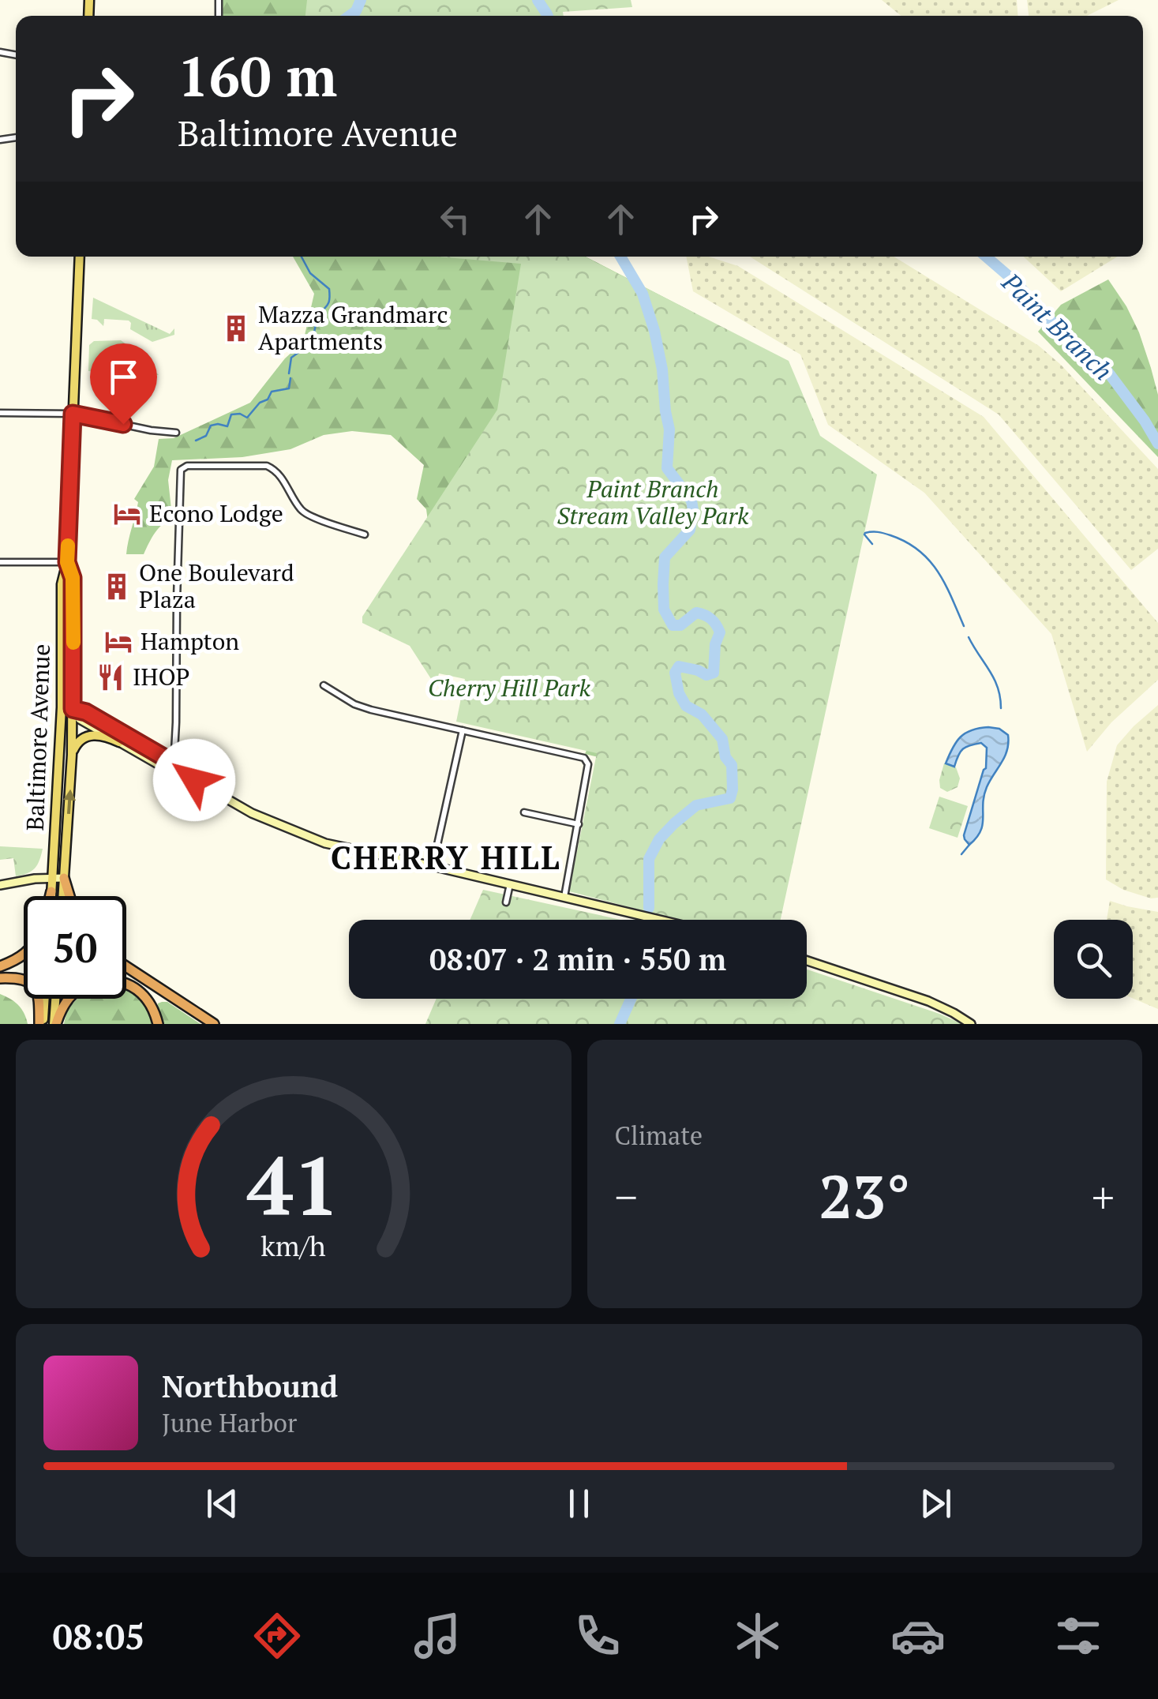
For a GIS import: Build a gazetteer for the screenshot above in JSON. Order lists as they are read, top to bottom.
{
  "streets": {
    "main road": ["Baltimore Avenue"]
  },
  "districts": ["CHERRY HILL"],
  "water": ["Paint Branch"],
  "parks": ["Paint Branch Stream Valley Park", "Cherry Hill Park"],
  "places": {
    "building": ["Mazza Grandmarc Apartments", "One Boulevard Plaza"],
    "hotel": ["Econo Lodge", "Hampton"],
    "restaurant": ["IHOP"]
  },
  "page": {
    "turn": ["160 m", "Baltimore Avenue"],
    "limit": "50",
    "trip": "08:07 · 2 min · 550 m",
    "tile": "Climate",
    "heat": ["−", "23°", "+"],
    "song": ["Northbound", "June Harbor"],
    "tabs": "08:05",
    "gauge": ["41", "km/h"]
  }
}
